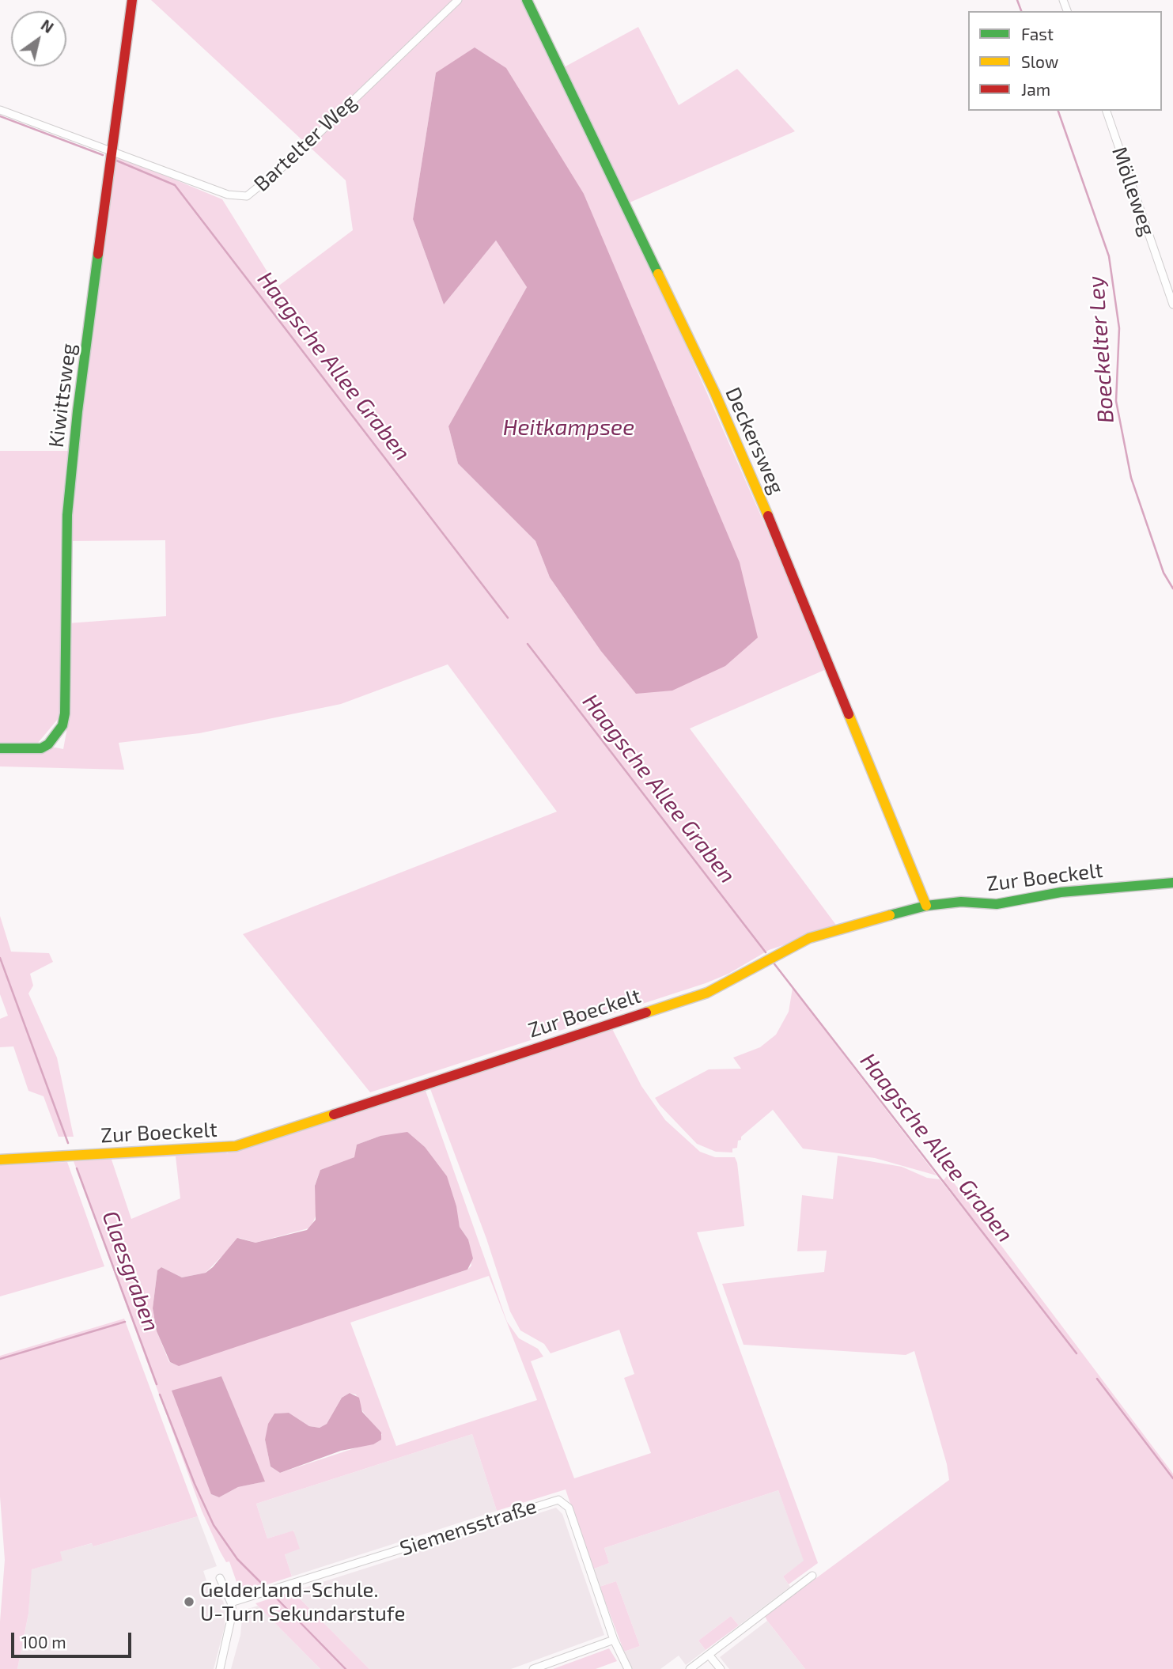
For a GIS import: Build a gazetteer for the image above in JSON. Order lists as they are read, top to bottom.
{
  "streets": {
    "street": [
      "Bartelter Weg",
      "Mölleweg",
      "Kiwittsweg",
      "Deckersweg",
      "Zur Boeckelt",
      "Siemensstraße"
    ]
  },
  "crossings": [
    ["Bartelter Weg", "Kiwittsweg"],
    ["Deckersweg", "Zur Boeckelt"]
  ],
  "water": [
    "Boeckelter Ley",
    "Haagsche Allee Graben",
    "Heitkampsee",
    "Claesgraben"
  ],
  "places": ["Gelderland-Schule. U-Turn Sekundarstufe"],
  "legend": ["Fast", "Slow", "Jam"],
  "scale_bar": "100 m",
  "north": "top right"
}
